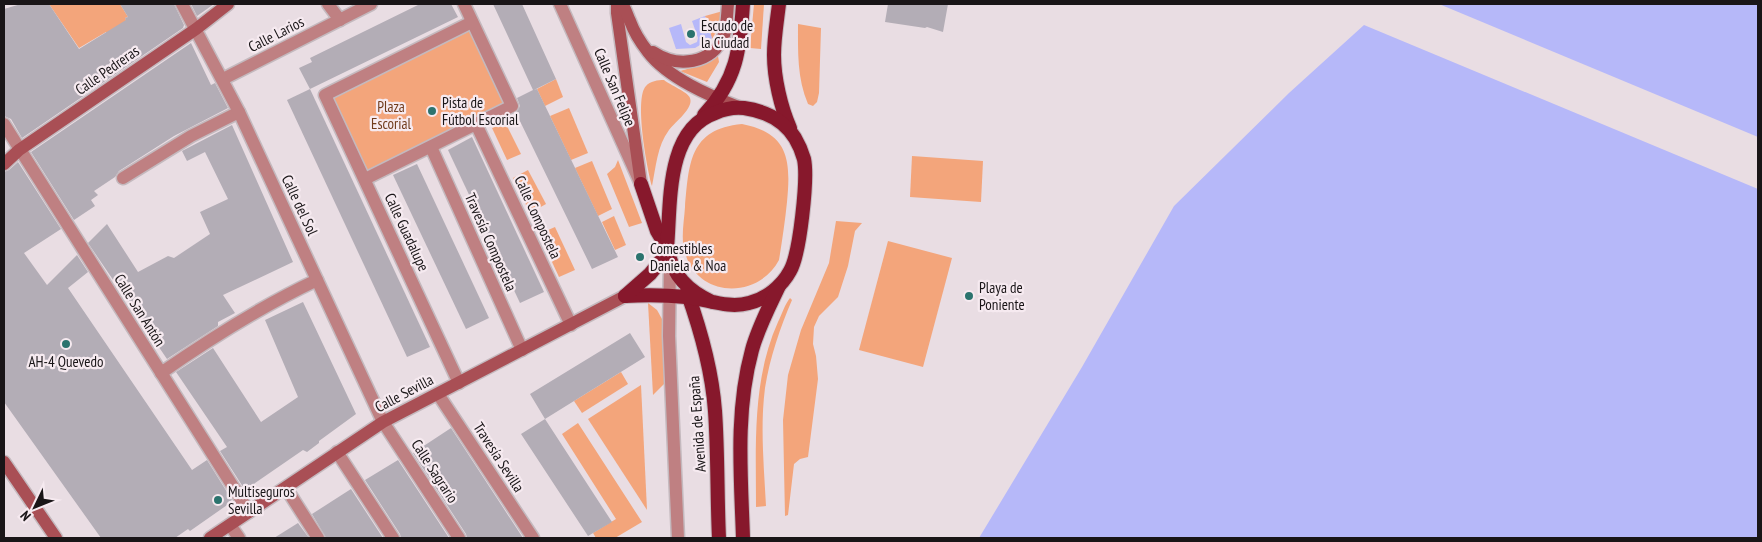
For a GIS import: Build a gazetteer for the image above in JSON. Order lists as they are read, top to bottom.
{
  "streets": {
    "highway": ["Avenida de España"],
    "main road": ["Calle Pedreras", "Calle Sevilla"],
    "street": [
      "Calle Larios",
      "Calle San Felipe",
      "Calle del Sol",
      "Calle Compostela",
      "Calle Guadalupe",
      "Travesía Compostela",
      "Calle San Antón",
      "Travesía Sevilla",
      "Calle Sagrario"
    ]
  },
  "crossings": [
    ["Calle Larios", "Calle del Sol"],
    ["Calle Pedreras", "Calle del Sol"],
    ["Calle Pedreras", "Calle San Antón"],
    ["Calle del Sol", "Calle Sevilla"],
    ["Calle del Sol", "Calle Sagrario"],
    ["Calle Compostela", "Calle Sevilla"],
    ["Calle Guadalupe", "Calle Sevilla"],
    ["Travesía Compostela", "Calle Sevilla"],
    ["Calle San Antón", "Calle Sevilla"],
    ["Calle Sevilla", "Travesía Sevilla"],
    ["Calle Sevilla", "Calle Sagrario"]
  ],
  "parks": ["Plaza Escorial"],
  "places": [
    "Escudo de la Ciudad",
    "Pista de Fútbol Escorial",
    "Comestibles Daniela & Noa",
    "Playa de Poniente",
    "AH-4 Quevedo",
    "Multiseguros Sevilla"
  ],
  "north": "bottom left"
}
